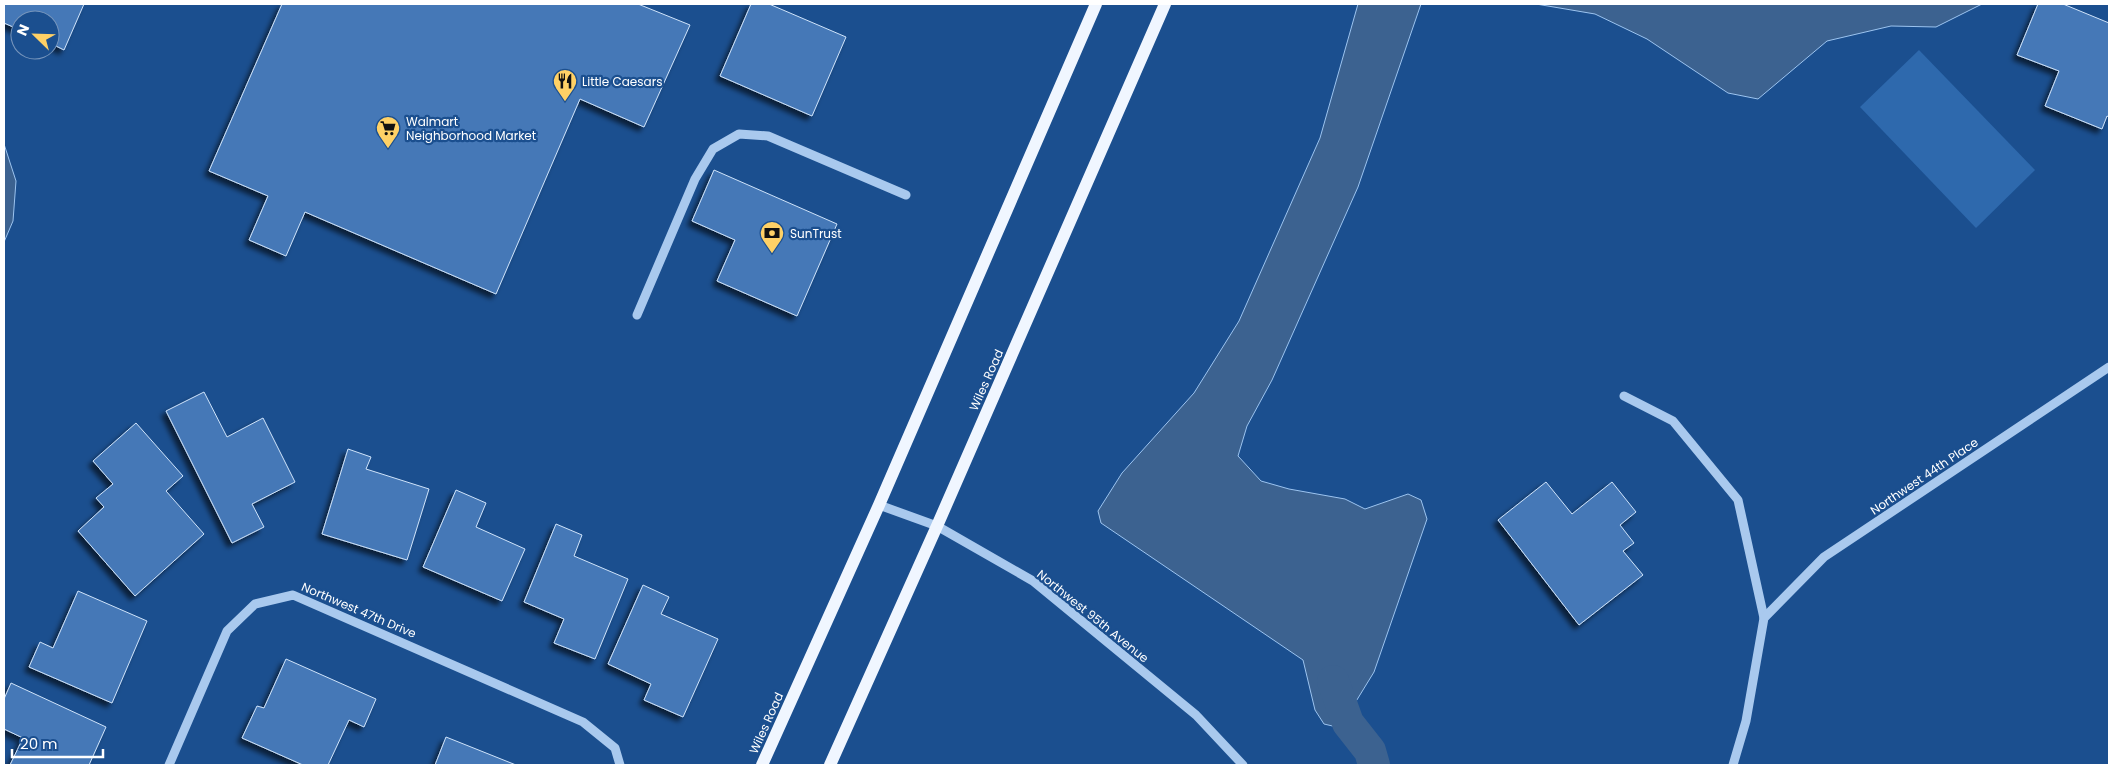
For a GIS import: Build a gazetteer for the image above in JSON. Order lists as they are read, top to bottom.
{
  "streets": {
    "main road": ["Wiles Road"],
    "street": ["Northwest 44th Place", "Northwest 47th Drive", "Northwest 95th Avenue"]
  },
  "crossings": [
    ["Wiles Road", "Northwest 95th Avenue"]
  ],
  "places": {
    "restaurant": ["Little Caesars"],
    "supermarket": ["Walmart Neighborhood Market"],
    "bank": ["SunTrust"]
  },
  "scale_bar": "20 m",
  "north": "top left"
}
